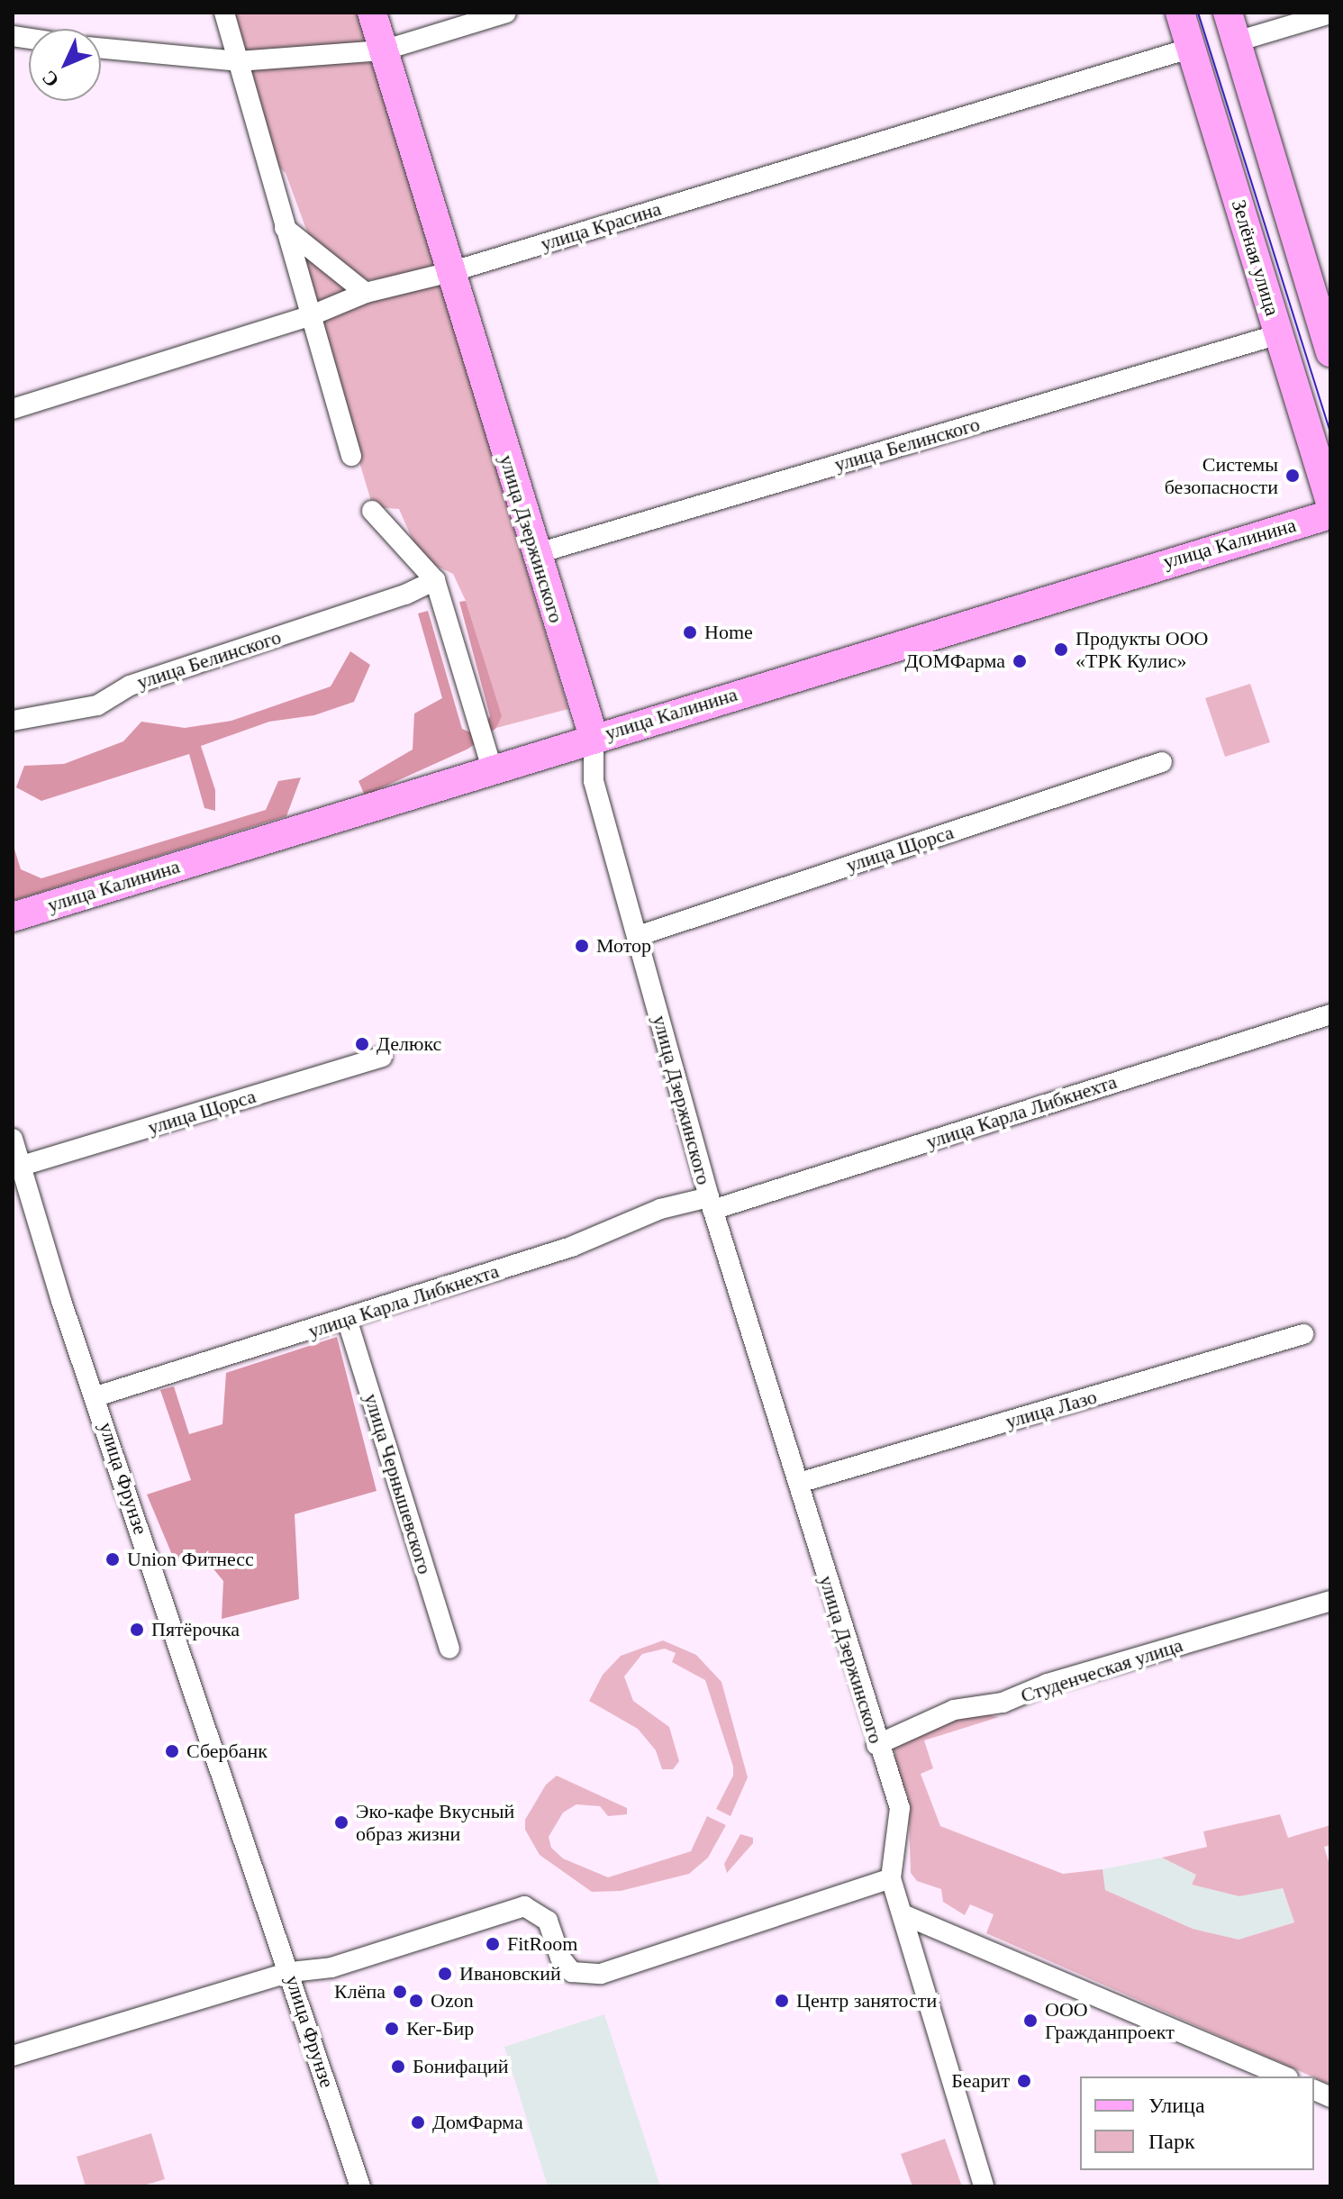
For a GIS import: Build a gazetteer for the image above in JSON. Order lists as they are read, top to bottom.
{
  "streets": {
    "street": [
      "улица Красина",
      "Зелёная улица",
      "улица Белинского",
      "улица Дзержинского",
      "улица Калинина",
      "улица Щорса",
      "улица Карла Либкнехта",
      "улица Лазо",
      "улица Фрунзе",
      "улица Чернышевского",
      "Студенческая улица"
    ]
  },
  "crossings": [
    ["улица Красина", "Зелёная улица"],
    ["улица Красина", "улица Дзержинского"],
    ["Зелёная улица", "улица Белинского"],
    ["улица Белинского", "улица Дзержинского"],
    ["улица Дзержинского", "улица Калинина"],
    ["улица Дзержинского", "улица Щорса"],
    ["улица Дзержинского", "улица Карла Либкнехта"],
    ["улица Дзержинского", "улица Лазо"],
    ["улица Дзержинского", "Студенческая улица"],
    ["улица Щорса", "улица Фрунзе"],
    ["улица Карла Либкнехта", "улица Фрунзе"],
    ["улица Карла Либкнехта", "улица Чернышевского"]
  ],
  "places": [
    "Системы безопасности",
    "Home",
    "Продукты ООО «ТРК Кулис»",
    "ДОМФарма",
    "Мотор",
    "Делюкс",
    "Union Фитнесс",
    "Пятёрочка",
    "Сбербанк",
    "Эко-кафе Вкусный образ жизни",
    "FitRoom",
    "Ивановский",
    "Клёпа",
    "Ozon",
    "Центр занятости",
    "ООО Гражданпроект",
    "Кег-Бир",
    "Бонифаций",
    "Беарит",
    "ДомФарма"
  ],
  "legend": ["Улица", "Парк"],
  "north": "bottom left"
}
